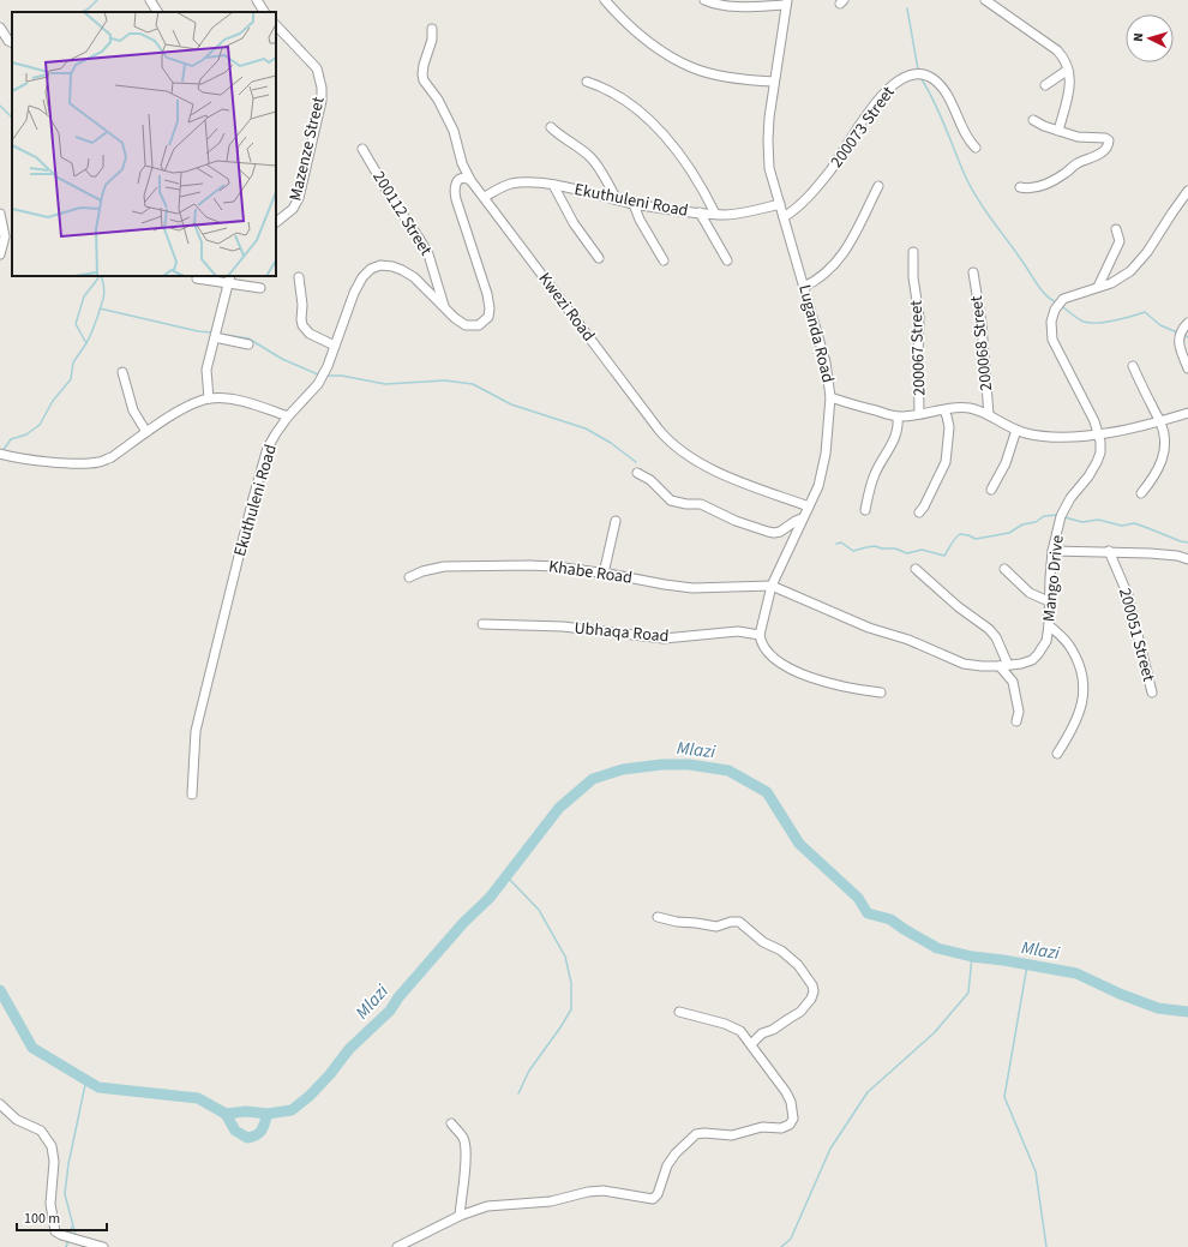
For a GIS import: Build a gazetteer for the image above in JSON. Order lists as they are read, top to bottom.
{
  "streets": {
    "street": [
      "200073 Street",
      "Mazenze Street",
      "Ekuthuleni Road",
      "200112 Street",
      "Kwezi Road",
      "Luganda Road",
      "200068 Street",
      "200067 Street",
      "Khabe Road",
      "Mango Drive",
      "Ubhaqa Road",
      "200051 Street"
    ]
  },
  "crossings": [
    ["200073 Street", "Luganda Road"],
    ["Ekuthuleni Road", "200112 Street"],
    ["Ekuthuleni Road", "Kwezi Road"],
    ["Ekuthuleni Road", "Luganda Road"],
    ["Kwezi Road", "Luganda Road"],
    ["Luganda Road", "Khabe Road"],
    ["Luganda Road", "Mango Drive"],
    ["Luganda Road", "Ubhaqa Road"],
    ["Khabe Road", "Mango Drive"]
  ],
  "water": ["Mlazi"],
  "scale_bar": "100 m",
  "north": "left"
}
